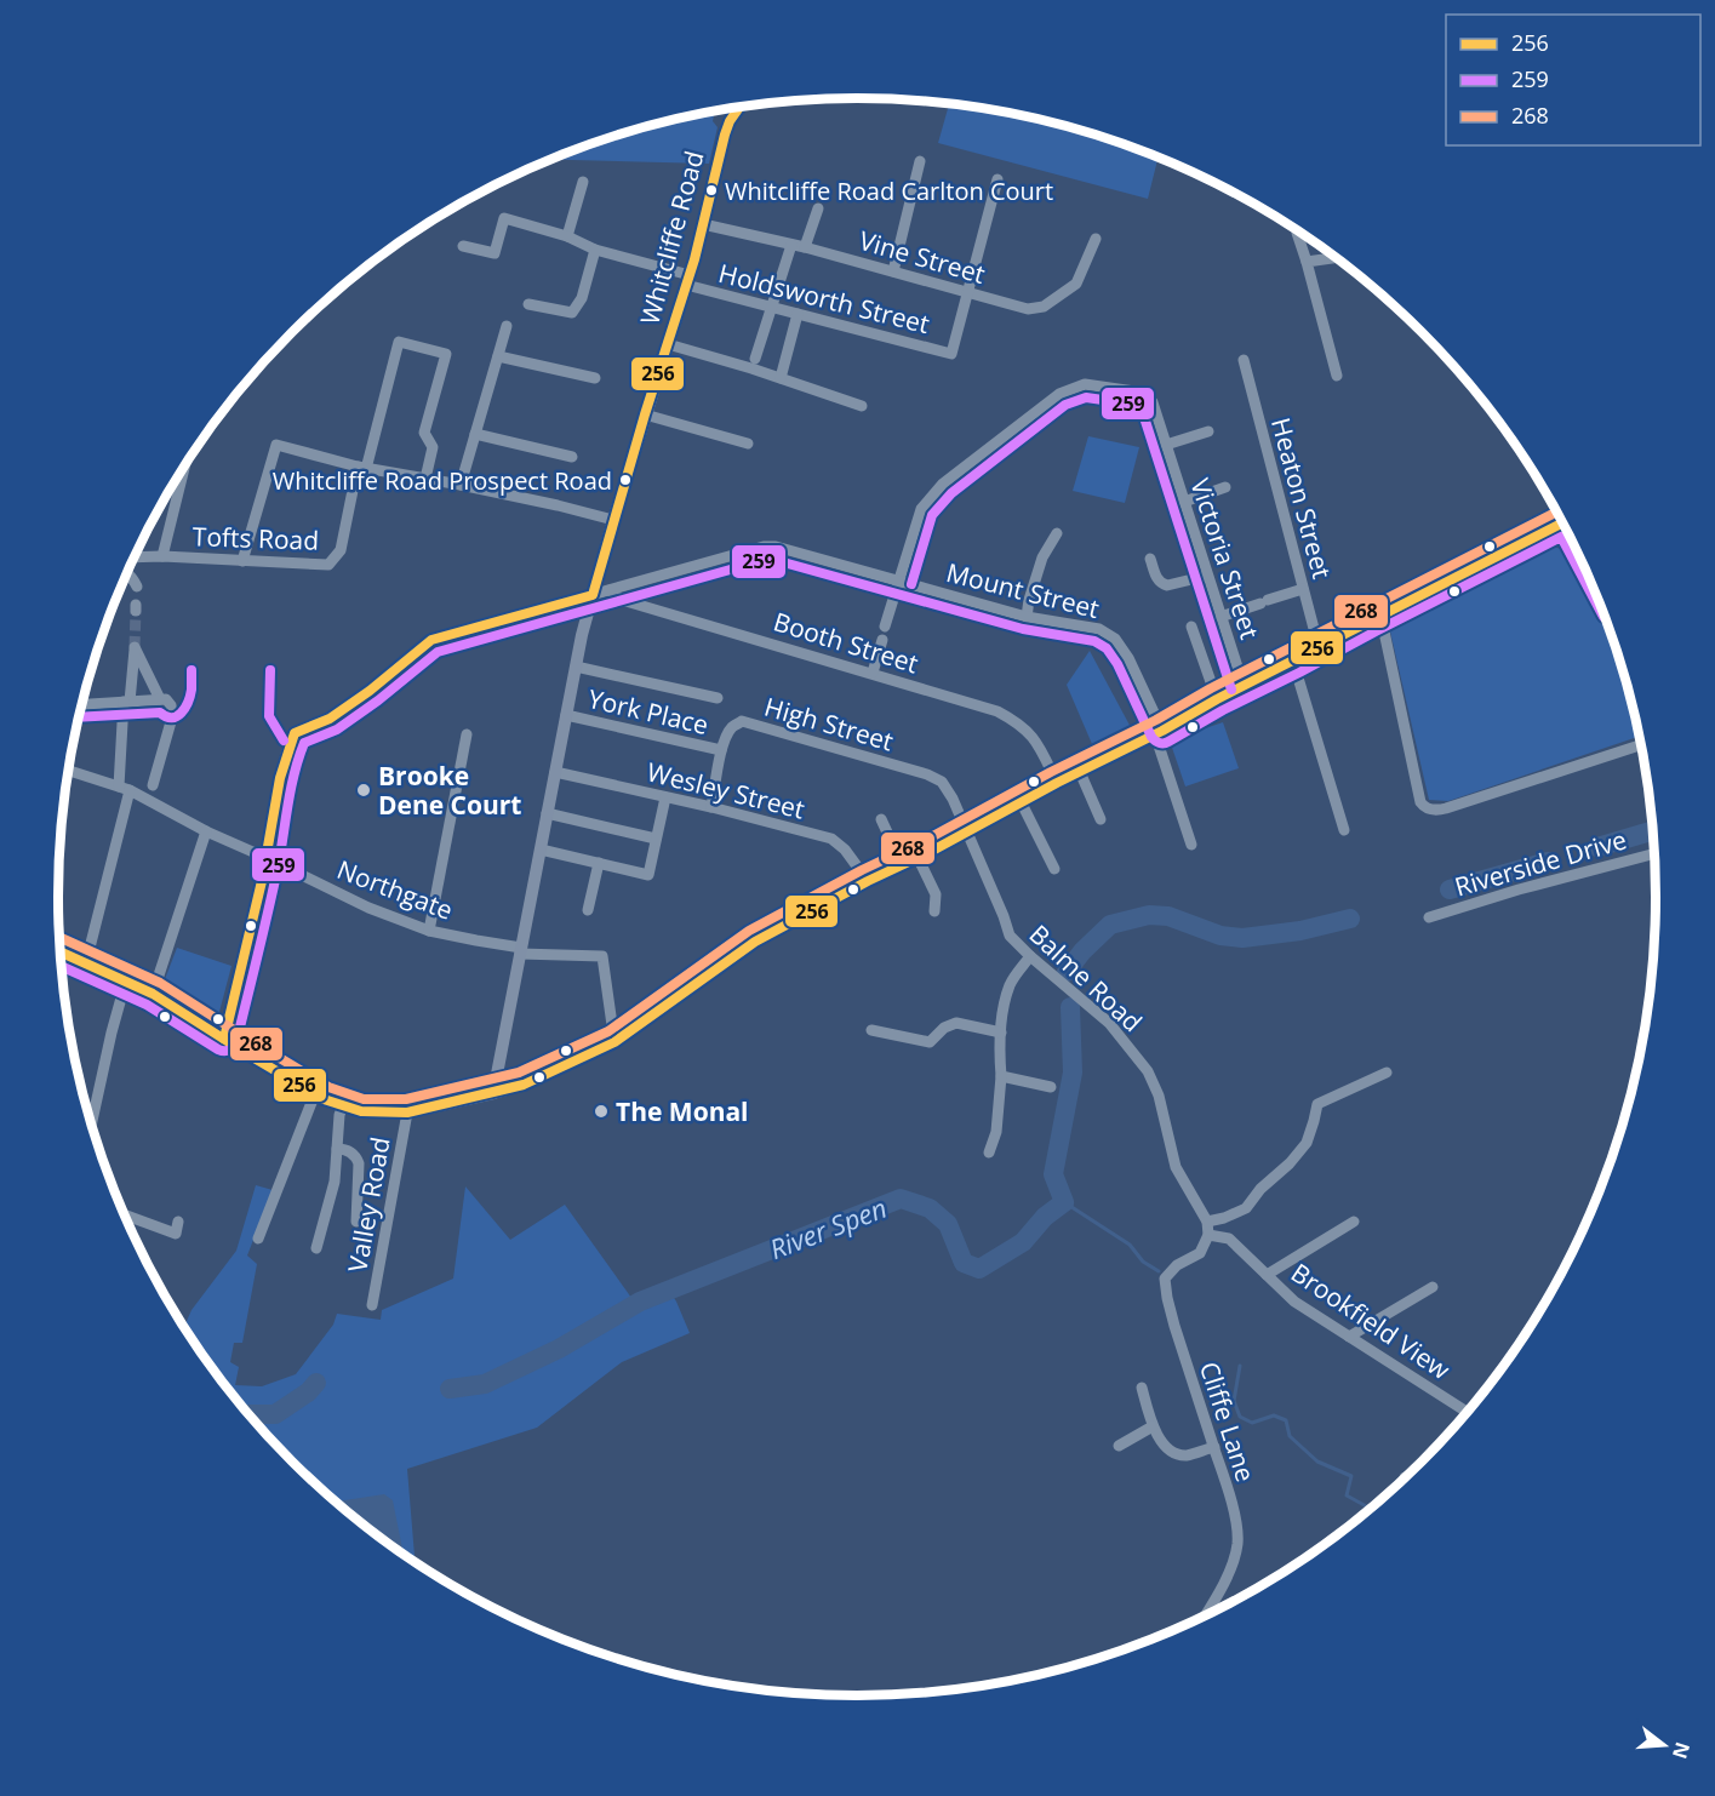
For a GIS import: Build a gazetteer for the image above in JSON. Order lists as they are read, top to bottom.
{
  "streets": {
    "main road": ["Whitcliffe Road"],
    "street": [
      "Vine Street",
      "Holdsworth Street",
      "Heaton Street",
      "Tofts Road",
      "Victoria Street",
      "Mount Street",
      "Booth Street",
      "York Place",
      "High Street",
      "Wesley Street",
      "Riverside Drive",
      "Northgate",
      "Balme Road",
      "Valley Road",
      "Brookfield View",
      "Cliffe Lane"
    ]
  },
  "crossings": [
    ["Whitcliffe Road", "Vine Street"],
    ["Whitcliffe Road", "Holdsworth Street"],
    ["Whitcliffe Road", "York Place"],
    ["Whitcliffe Road", "Wesley Street"],
    ["Whitcliffe Road", "Northgate"],
    ["Vine Street", "Holdsworth Street"],
    ["Victoria Street", "Mount Street"],
    ["Mount Street", "Booth Street"],
    ["York Place", "High Street"],
    ["High Street", "Wesley Street"],
    ["High Street", "Balme Road"],
    ["Balme Road", "Brookfield View"],
    ["Balme Road", "Cliffe Lane"],
    ["Brookfield View", "Cliffe Lane"]
  ],
  "water": ["River Spen"],
  "places": [
    "Whitcliffe Road Carlton Court",
    "Whitcliffe Road Prospect Road",
    "Brooke Dene Court",
    "The Monal"
  ],
  "lines": ["transit line 256", "transit line 259", "transit line 268"],
  "legend": ["256", "259", "268"],
  "north": "right"
}
